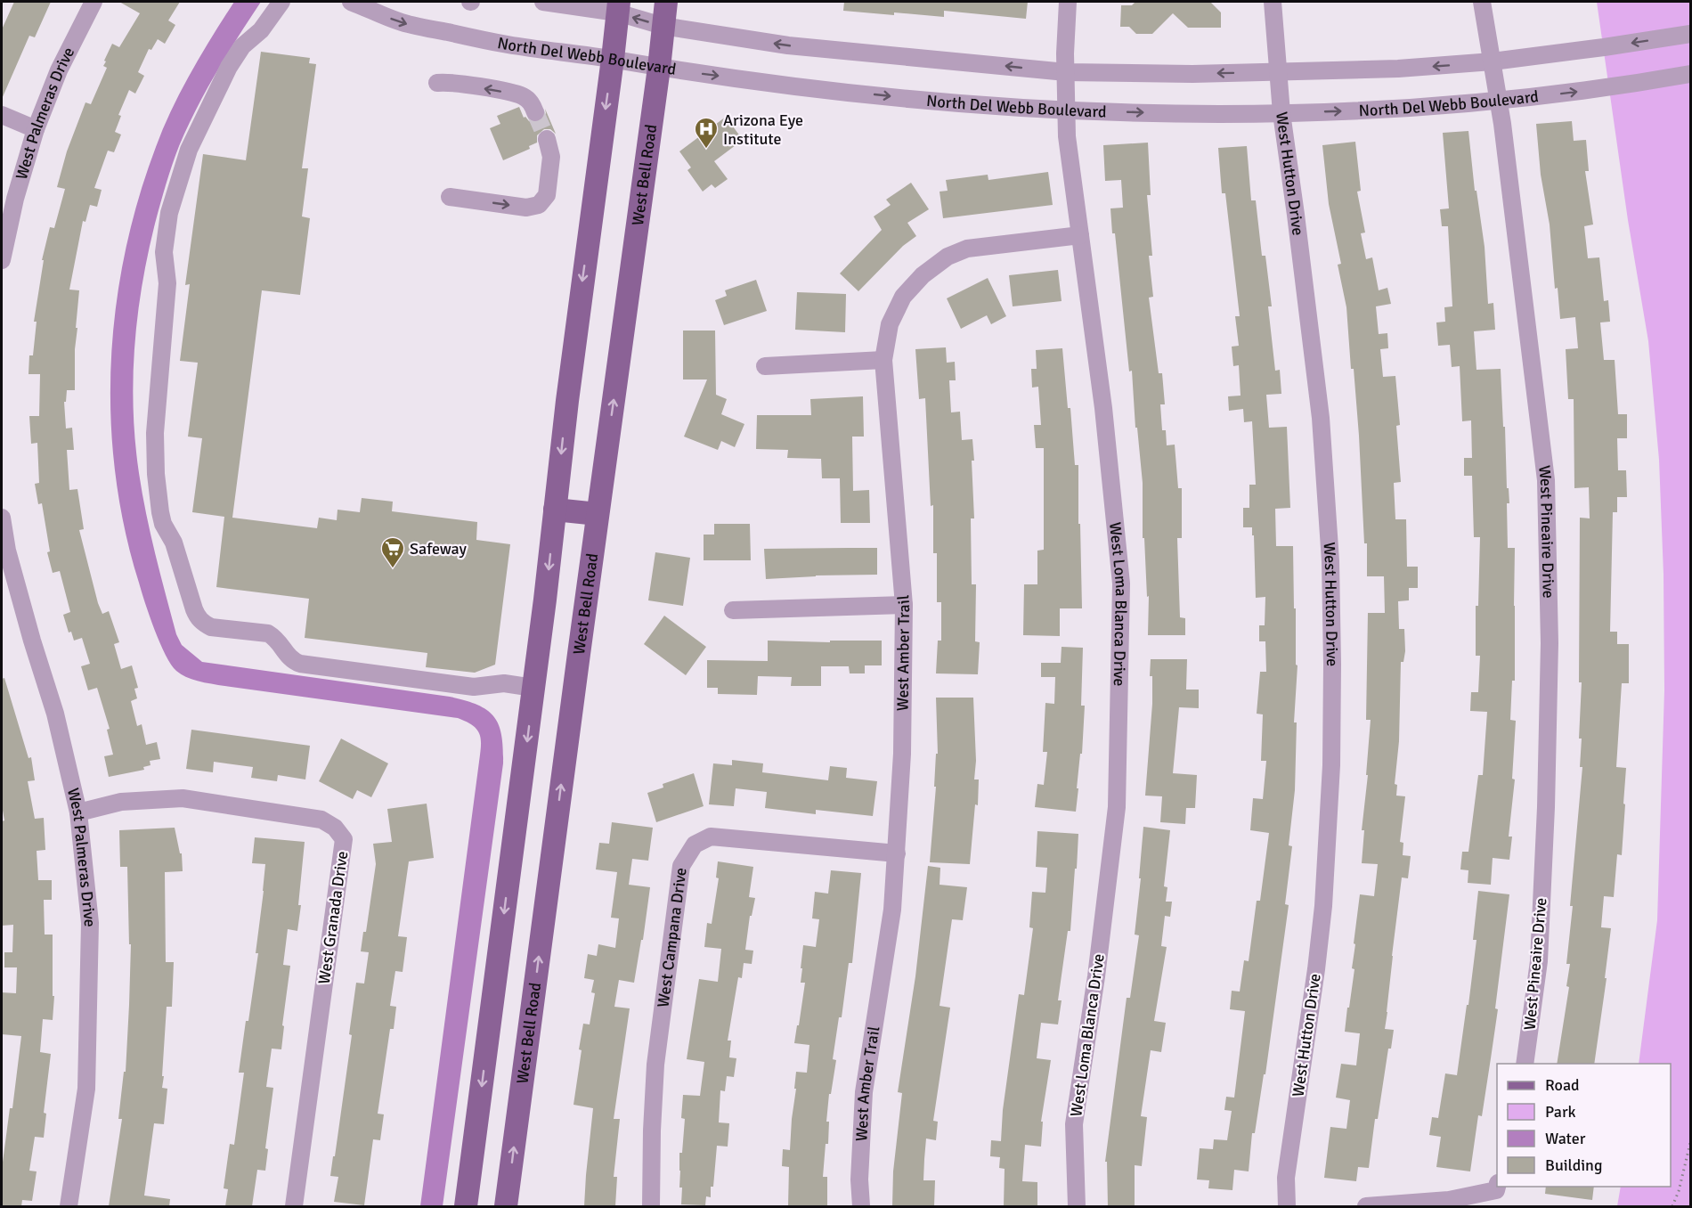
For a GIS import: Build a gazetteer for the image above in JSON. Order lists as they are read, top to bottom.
{
  "streets": {
    "main road": ["West Bell Road"],
    "street": [
      "North Del Webb Boulevard",
      "West Palmeras Drive",
      "West Hutton Drive",
      "West Pineaire Drive",
      "West Loma Blanca Drive",
      "West Amber Trail",
      "West Granada Drive",
      "West Campana Drive"
    ]
  },
  "crossings": [
    ["North Del Webb Boulevard", "West Hutton Drive"],
    ["North Del Webb Boulevard", "West Bell Road"],
    ["North Del Webb Boulevard", "West Pineaire Drive"],
    ["North Del Webb Boulevard", "West Loma Blanca Drive"],
    ["West Palmeras Drive", "West Granada Drive"],
    ["West Loma Blanca Drive", "West Amber Trail"],
    ["West Amber Trail", "West Campana Drive"]
  ],
  "places": {
    "hospital": ["Arizona Eye Institute"],
    "supermarket": ["Safeway"]
  },
  "legend": [
    "Road",
    "Park",
    "Water",
    "Building"
  ]
}
